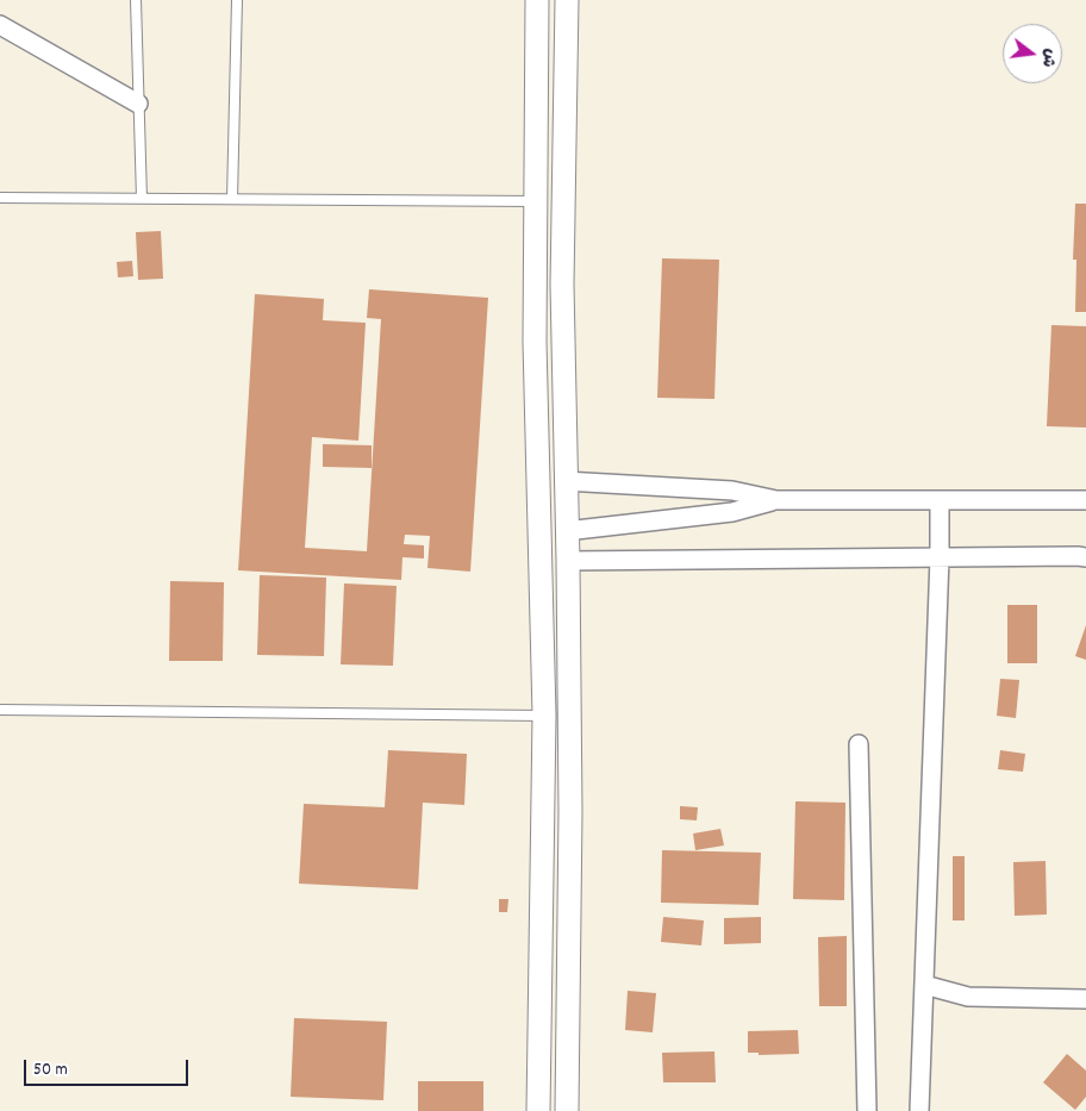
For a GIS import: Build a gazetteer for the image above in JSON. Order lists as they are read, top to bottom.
{
  "scale_bar": "50 m",
  "north": "right"
}
